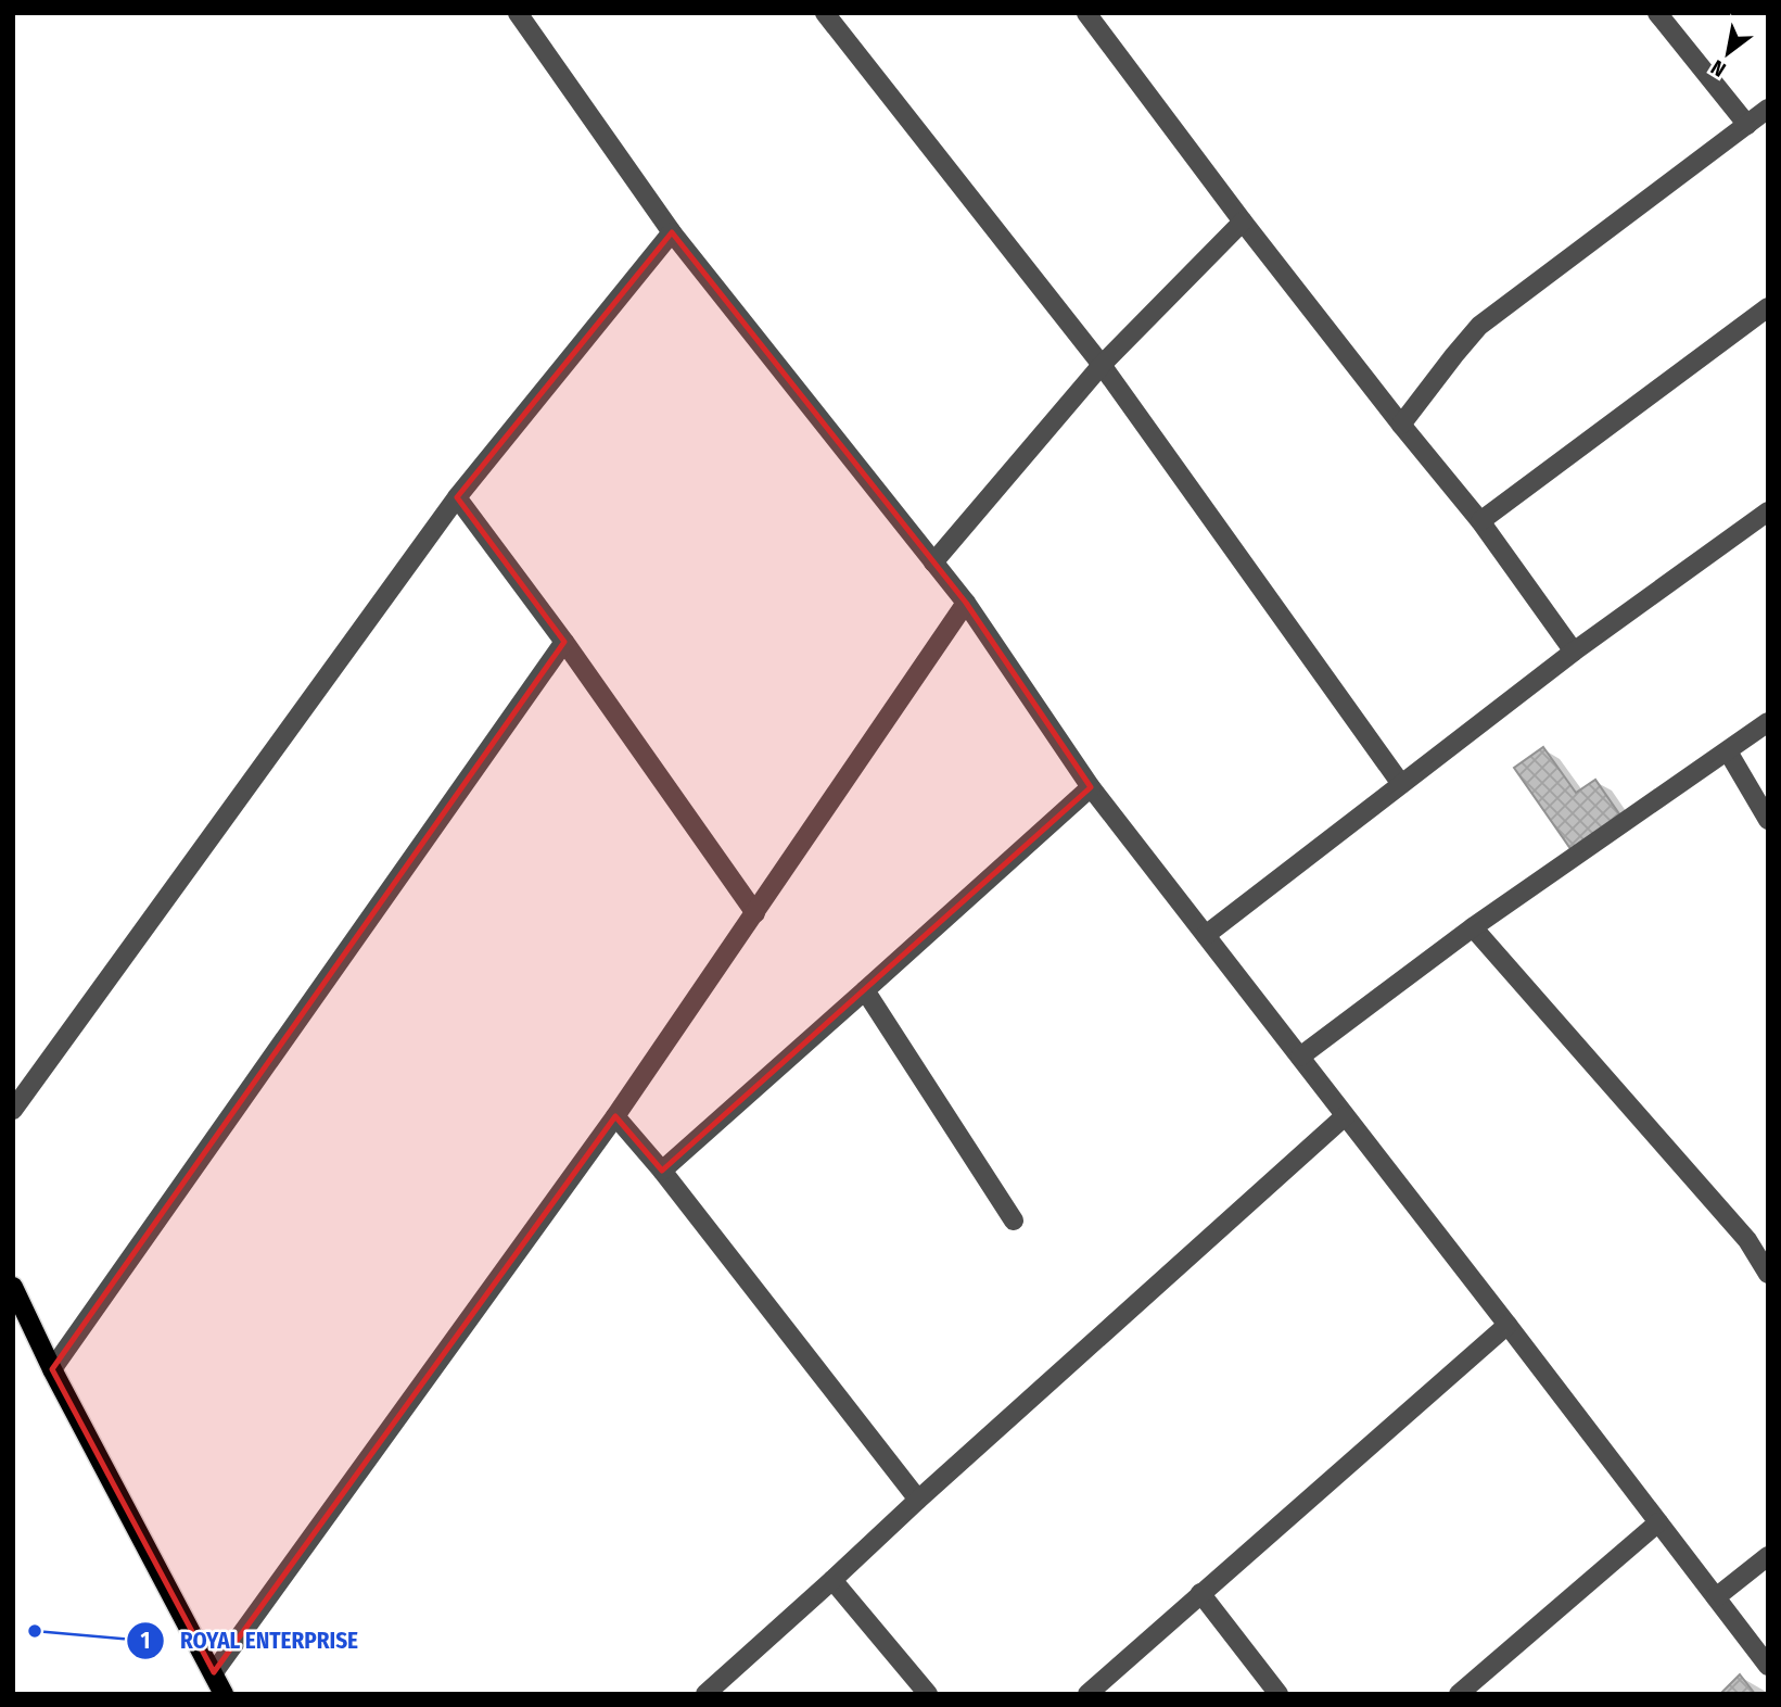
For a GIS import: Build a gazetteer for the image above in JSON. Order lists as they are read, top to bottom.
{
  "places": ["ROYAL ENTERPRISE"],
  "north": "bottom left"
}
